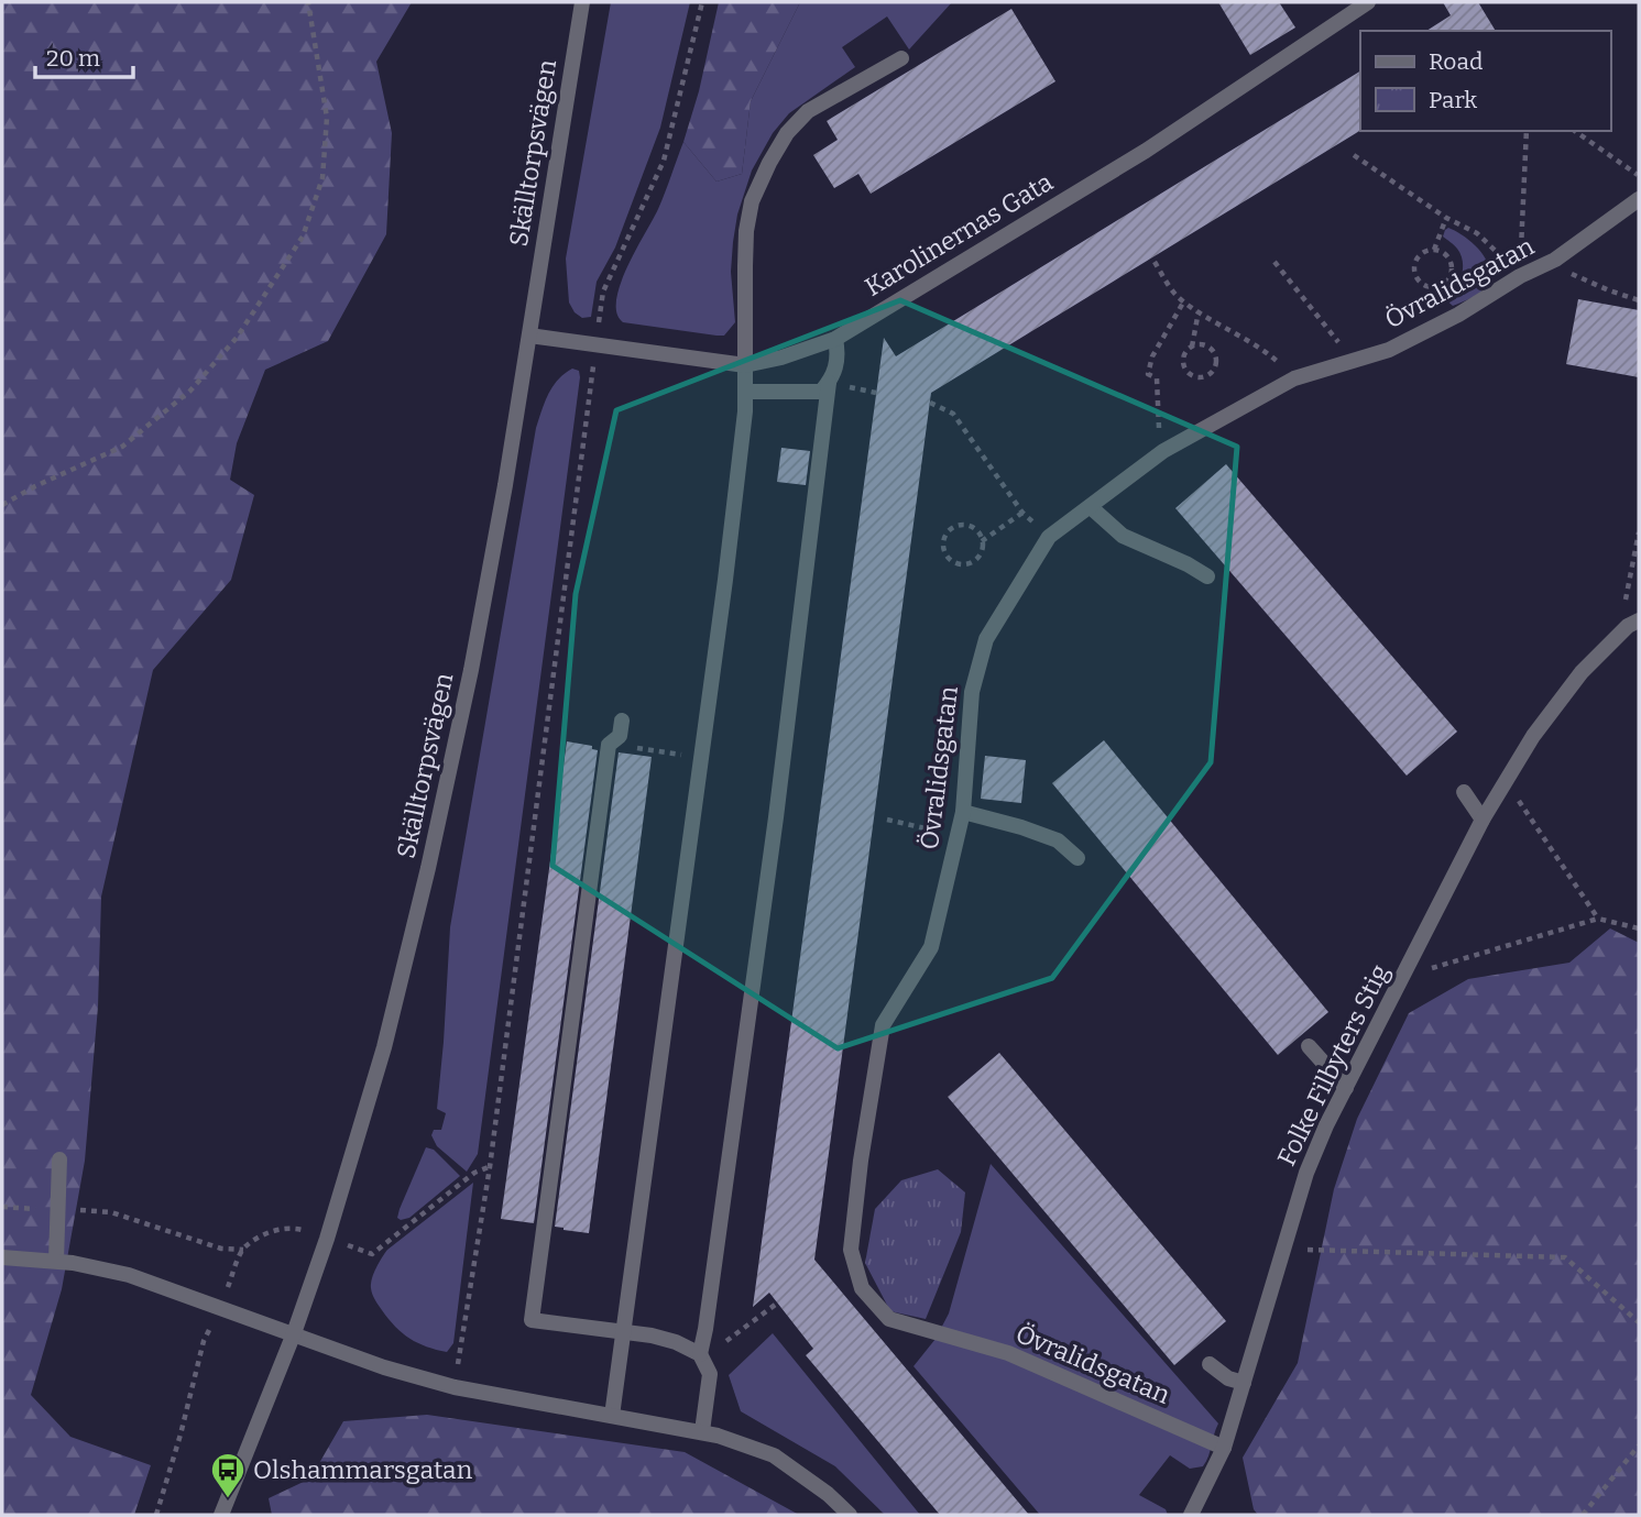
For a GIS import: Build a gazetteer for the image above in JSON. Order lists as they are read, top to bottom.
{
  "streets": {
    "street": [
      "Skälltorpsvägen",
      "Karolinernas Gata",
      "Övralidsgatan",
      "Folke Filbyters Stig"
    ]
  },
  "crossings": [
    ["Skälltorpsvägen", "Karolinernas Gata"],
    ["Övralidsgatan", "Folke Filbyters Stig"]
  ],
  "places": {
    "bus stop": ["Olshammarsgatan"]
  },
  "legend": ["Road", "Park"],
  "scale_bar": "20 m"
}
